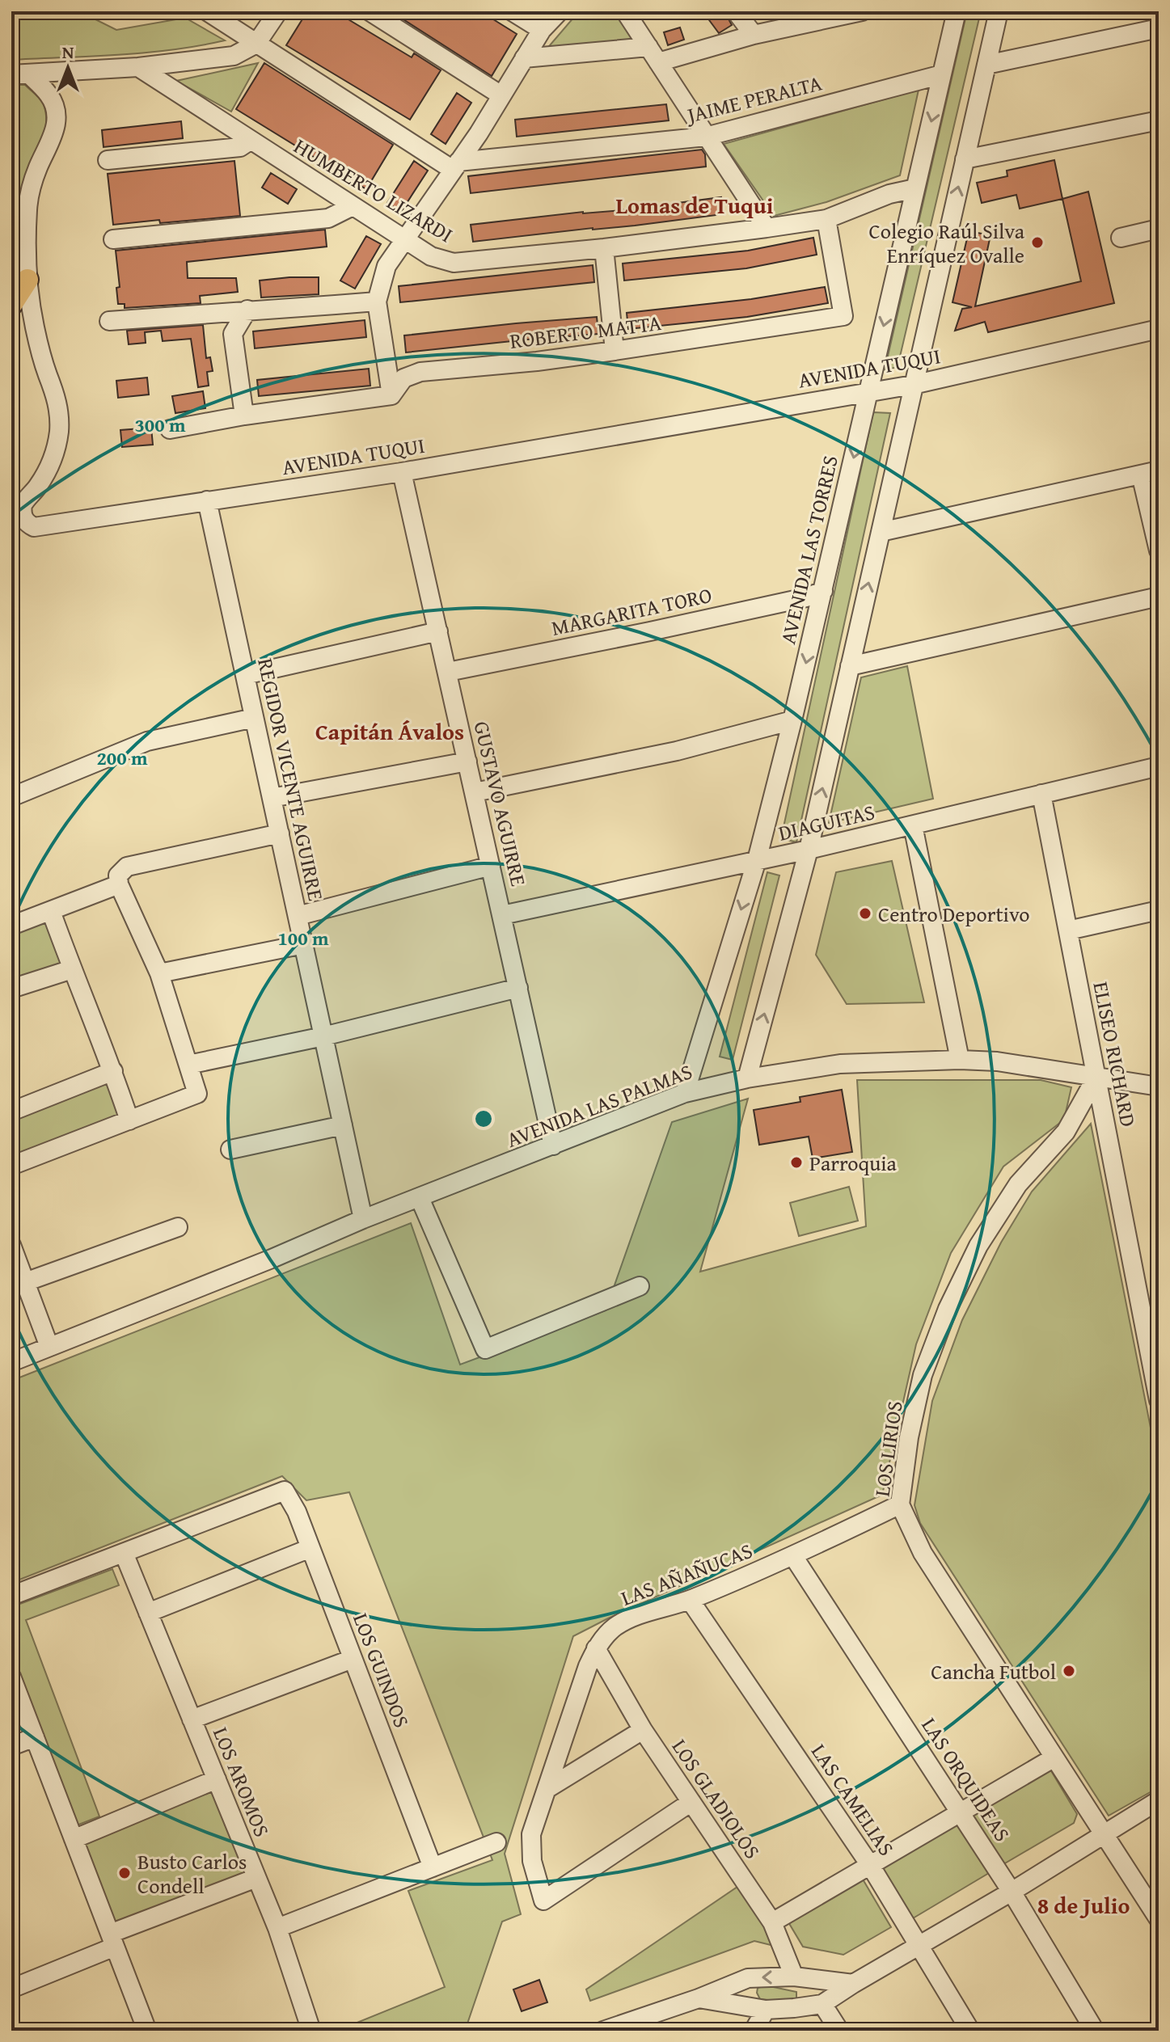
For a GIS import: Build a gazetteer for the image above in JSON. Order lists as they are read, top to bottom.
{
  "streets": {
    "street": [
      "JAIME PERALTA",
      "HUMBERTO LIZARDI",
      "ROBERTO MATTA",
      "AVENIDA TUQUI",
      "AVENIDA LAS TORRES",
      "MARGARITA TORO",
      "REGIDOR VICENTE AGUIRRE",
      "GUSTAVO AGUIRRE",
      "DIAGUITAS",
      "ELISEO RICHARD",
      "AVENIDA LAS PALMAS",
      "LOS LIRIOS",
      "LAS AÑAÑUCAS",
      "LOS GUINDOS",
      "LAS ORQUIDEAS",
      "LOS AROMOS",
      "LOS GLADIOLOS",
      "LAS CAMELIAS"
    ]
  },
  "crossings": [
    ["JAIME PERALTA", "AVENIDA LAS TORRES"],
    ["HUMBERTO LIZARDI", "ROBERTO MATTA"],
    ["HUMBERTO LIZARDI", "AVENIDA LAS TORRES"],
    ["AVENIDA TUQUI", "AVENIDA LAS TORRES"],
    ["AVENIDA TUQUI", "REGIDOR VICENTE AGUIRRE"],
    ["AVENIDA TUQUI", "GUSTAVO AGUIRRE"],
    ["AVENIDA LAS TORRES", "MARGARITA TORO"],
    ["AVENIDA LAS TORRES", "DIAGUITAS"],
    ["AVENIDA LAS TORRES", "AVENIDA LAS PALMAS"],
    ["MARGARITA TORO", "GUSTAVO AGUIRRE"],
    ["REGIDOR VICENTE AGUIRRE", "AVENIDA LAS PALMAS"],
    ["GUSTAVO AGUIRRE", "DIAGUITAS"],
    ["GUSTAVO AGUIRRE", "AVENIDA LAS PALMAS"],
    ["DIAGUITAS", "ELISEO RICHARD"],
    ["ELISEO RICHARD", "AVENIDA LAS PALMAS"],
    ["ELISEO RICHARD", "LOS LIRIOS"],
    ["AVENIDA LAS PALMAS", "LOS LIRIOS"],
    ["LOS LIRIOS", "LAS AÑAÑUCAS"],
    ["LAS AÑAÑUCAS", "LAS ORQUIDEAS"],
    ["LAS AÑAÑUCAS", "LOS GLADIOLOS"],
    ["LAS AÑAÑUCAS", "LAS CAMELIAS"],
    ["LOS GUINDOS", "LOS AROMOS"]
  ],
  "districts": ["Lomas de Tuqui", "Capitán Ávalos", "8 de Julio"],
  "places": [
    "Colegio Raúl Silva Enríquez Ovalle",
    "Centro Deportivo",
    "Parroquia",
    "Cancha Futbol",
    "Busto Carlos Condell"
  ],
  "north": "top",
  "rings": ["300 m", "200 m", "100 m"]
}
